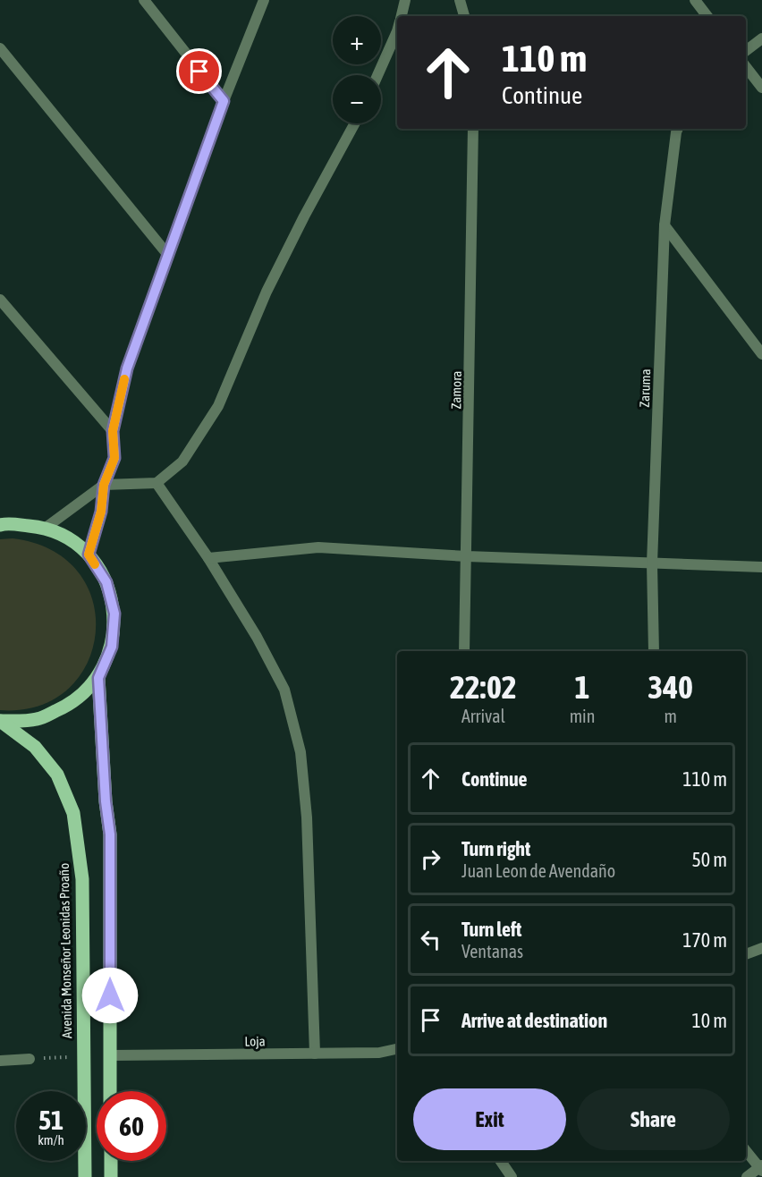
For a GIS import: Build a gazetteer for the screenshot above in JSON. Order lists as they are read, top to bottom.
{
  "streets": {
    "main road": ["Avenida Monseñor Leonidas Proaño"],
    "street": ["Zaruma", "Zamora", "Loja"]
  },
  "page": {
    "map_buttons": ["+", "−"],
    "turn": ["110 m", "Continue"],
    "eta": [
      "22:02",
      "Arrival",
      "1",
      "min",
      "340",
      "m"
    ],
    "list": [
      {
        "name": "Continue",
        "value": "110 m"
      },
      {
        "name": "Turn right",
        "note": "Juan Leon de Avendaño",
        "value": "50 m"
      },
      {
        "name": "Turn left",
        "note": "Ventanas",
        "value": "170 m"
      },
      {
        "name": "Arrive at destination",
        "value": "10 m"
      }
    ],
    "buttons": ["Exit", "Share"],
    "speed": "51 km/h",
    "limit": "60"
  }
}
